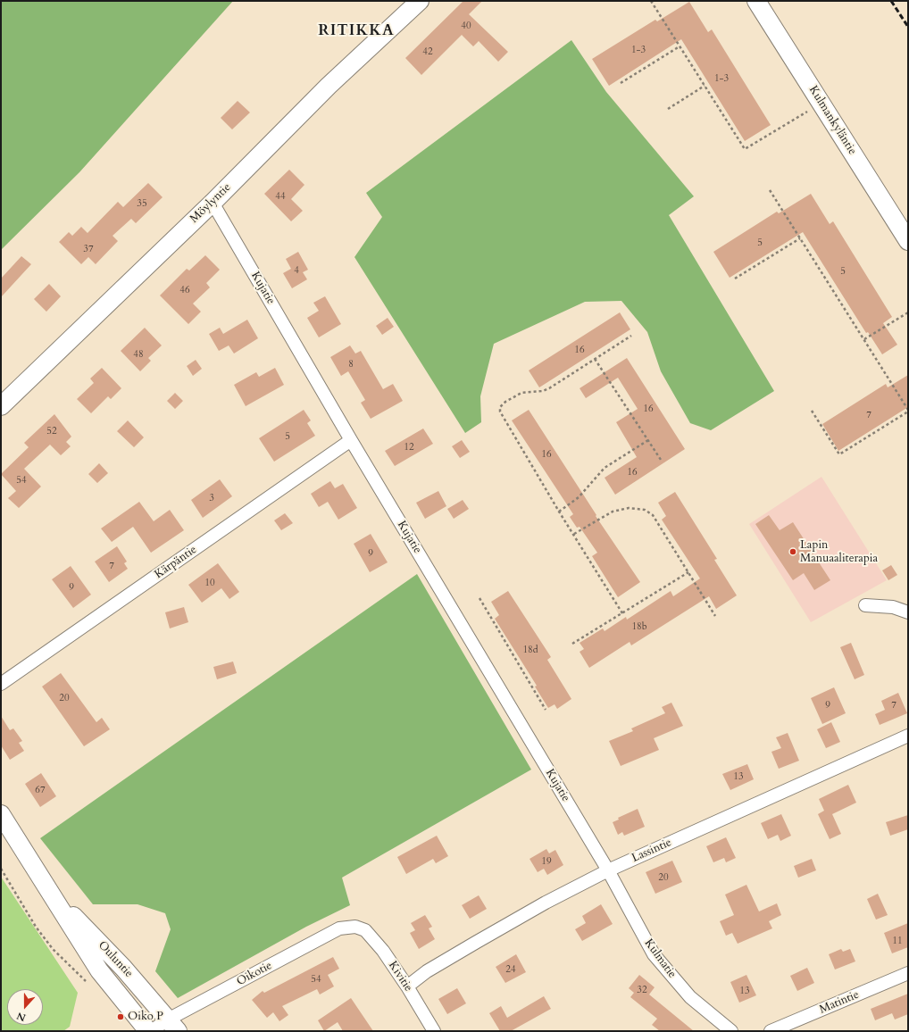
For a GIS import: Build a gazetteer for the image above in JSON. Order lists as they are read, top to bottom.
{
  "streets": {
    "street": [
      "Kulmankyläntie",
      "Möylyntie",
      "Kujatie",
      "Kärpäntie",
      "Lassintie",
      "Kulmatie",
      "Ouluntie",
      "Oikotie",
      "Kivitie",
      "Matintie"
    ]
  },
  "crossings": [
    ["Möylyntie", "Kujatie"],
    ["Kujatie", "Kärpäntie"],
    ["Kujatie", "Lassintie"],
    ["Kujatie", "Kulmatie"],
    ["Lassintie", "Kulmatie"],
    ["Lassintie", "Kivitie"],
    ["Ouluntie", "Oikotie"],
    ["Oikotie", "Kivitie"]
  ],
  "districts": ["RITIKKA"],
  "places": ["Lapin Manuaaliterapia", "Oiko P"],
  "house_numbers": [
    "40",
    "1-3",
    "42",
    "1-3",
    "44",
    "35",
    "5",
    "37",
    "4",
    "5",
    "46",
    "16",
    "48",
    "8",
    "16",
    "7",
    "52",
    "5",
    "12",
    "16",
    "16",
    "54",
    "3",
    "9",
    "7",
    "10",
    "9",
    "18b",
    "18d",
    "20",
    "9",
    "7",
    "13",
    "67",
    "19",
    "20",
    "11",
    "24",
    "54",
    "32",
    "13"
  ],
  "north": "bottom"
}
